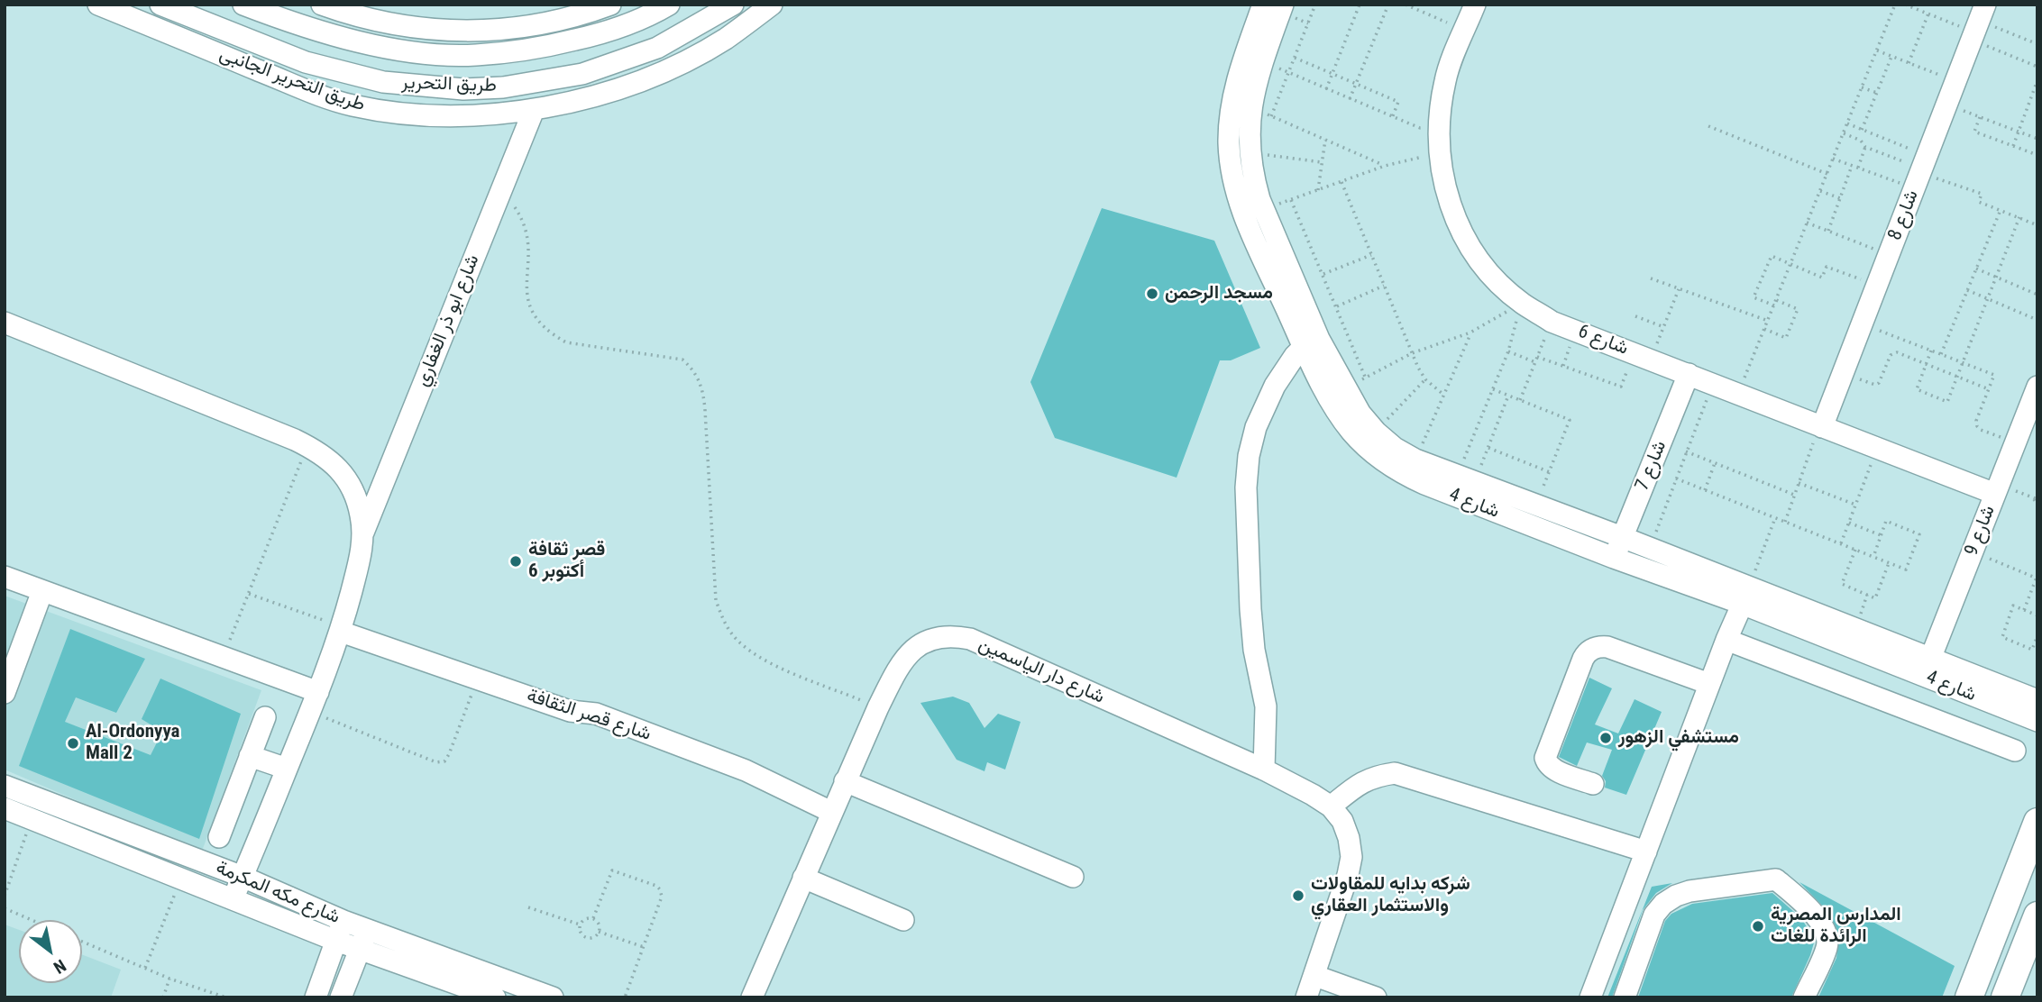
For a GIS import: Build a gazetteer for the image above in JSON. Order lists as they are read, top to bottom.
{
  "streets": {
    "street": [
      "طريق التحرير الجانبى",
      "طريق التحرير",
      "شارع 8",
      "شارع ابو ذر الغفاري",
      "شارع 6",
      "شارع 7",
      "شارع 4",
      "شارع 9",
      "شارع دار الياسمين",
      "شارع قصر الثقافة",
      "شارع مكه المكرمة"
    ]
  },
  "crossings": [
    ["طريق التحرير الجانبى", "شارع ابو ذر الغفاري"],
    ["شارع 8", "شارع 6"],
    ["شارع ابو ذر الغفاري", "شارع قصر الثقافة"],
    ["شارع ابو ذر الغفاري", "شارع مكه المكرمة"],
    ["شارع 6", "شارع 7"],
    ["شارع 6", "شارع 9"],
    ["شارع 7", "شارع 4"],
    ["شارع 4", "شارع 9"],
    ["شارع دار الياسمين", "شارع قصر الثقافة"]
  ],
  "places": [
    "مسجد الرحمن",
    "قصر ثقافة 6 أكتوبر",
    "مستشفي الزهور",
    "Al-Ordonyya Mall 2",
    "شركه بدايه للمقاولات والاستثمار العقاري",
    "المدارس المصرية الرائدة للغات"
  ],
  "north": "bottom right"
}
